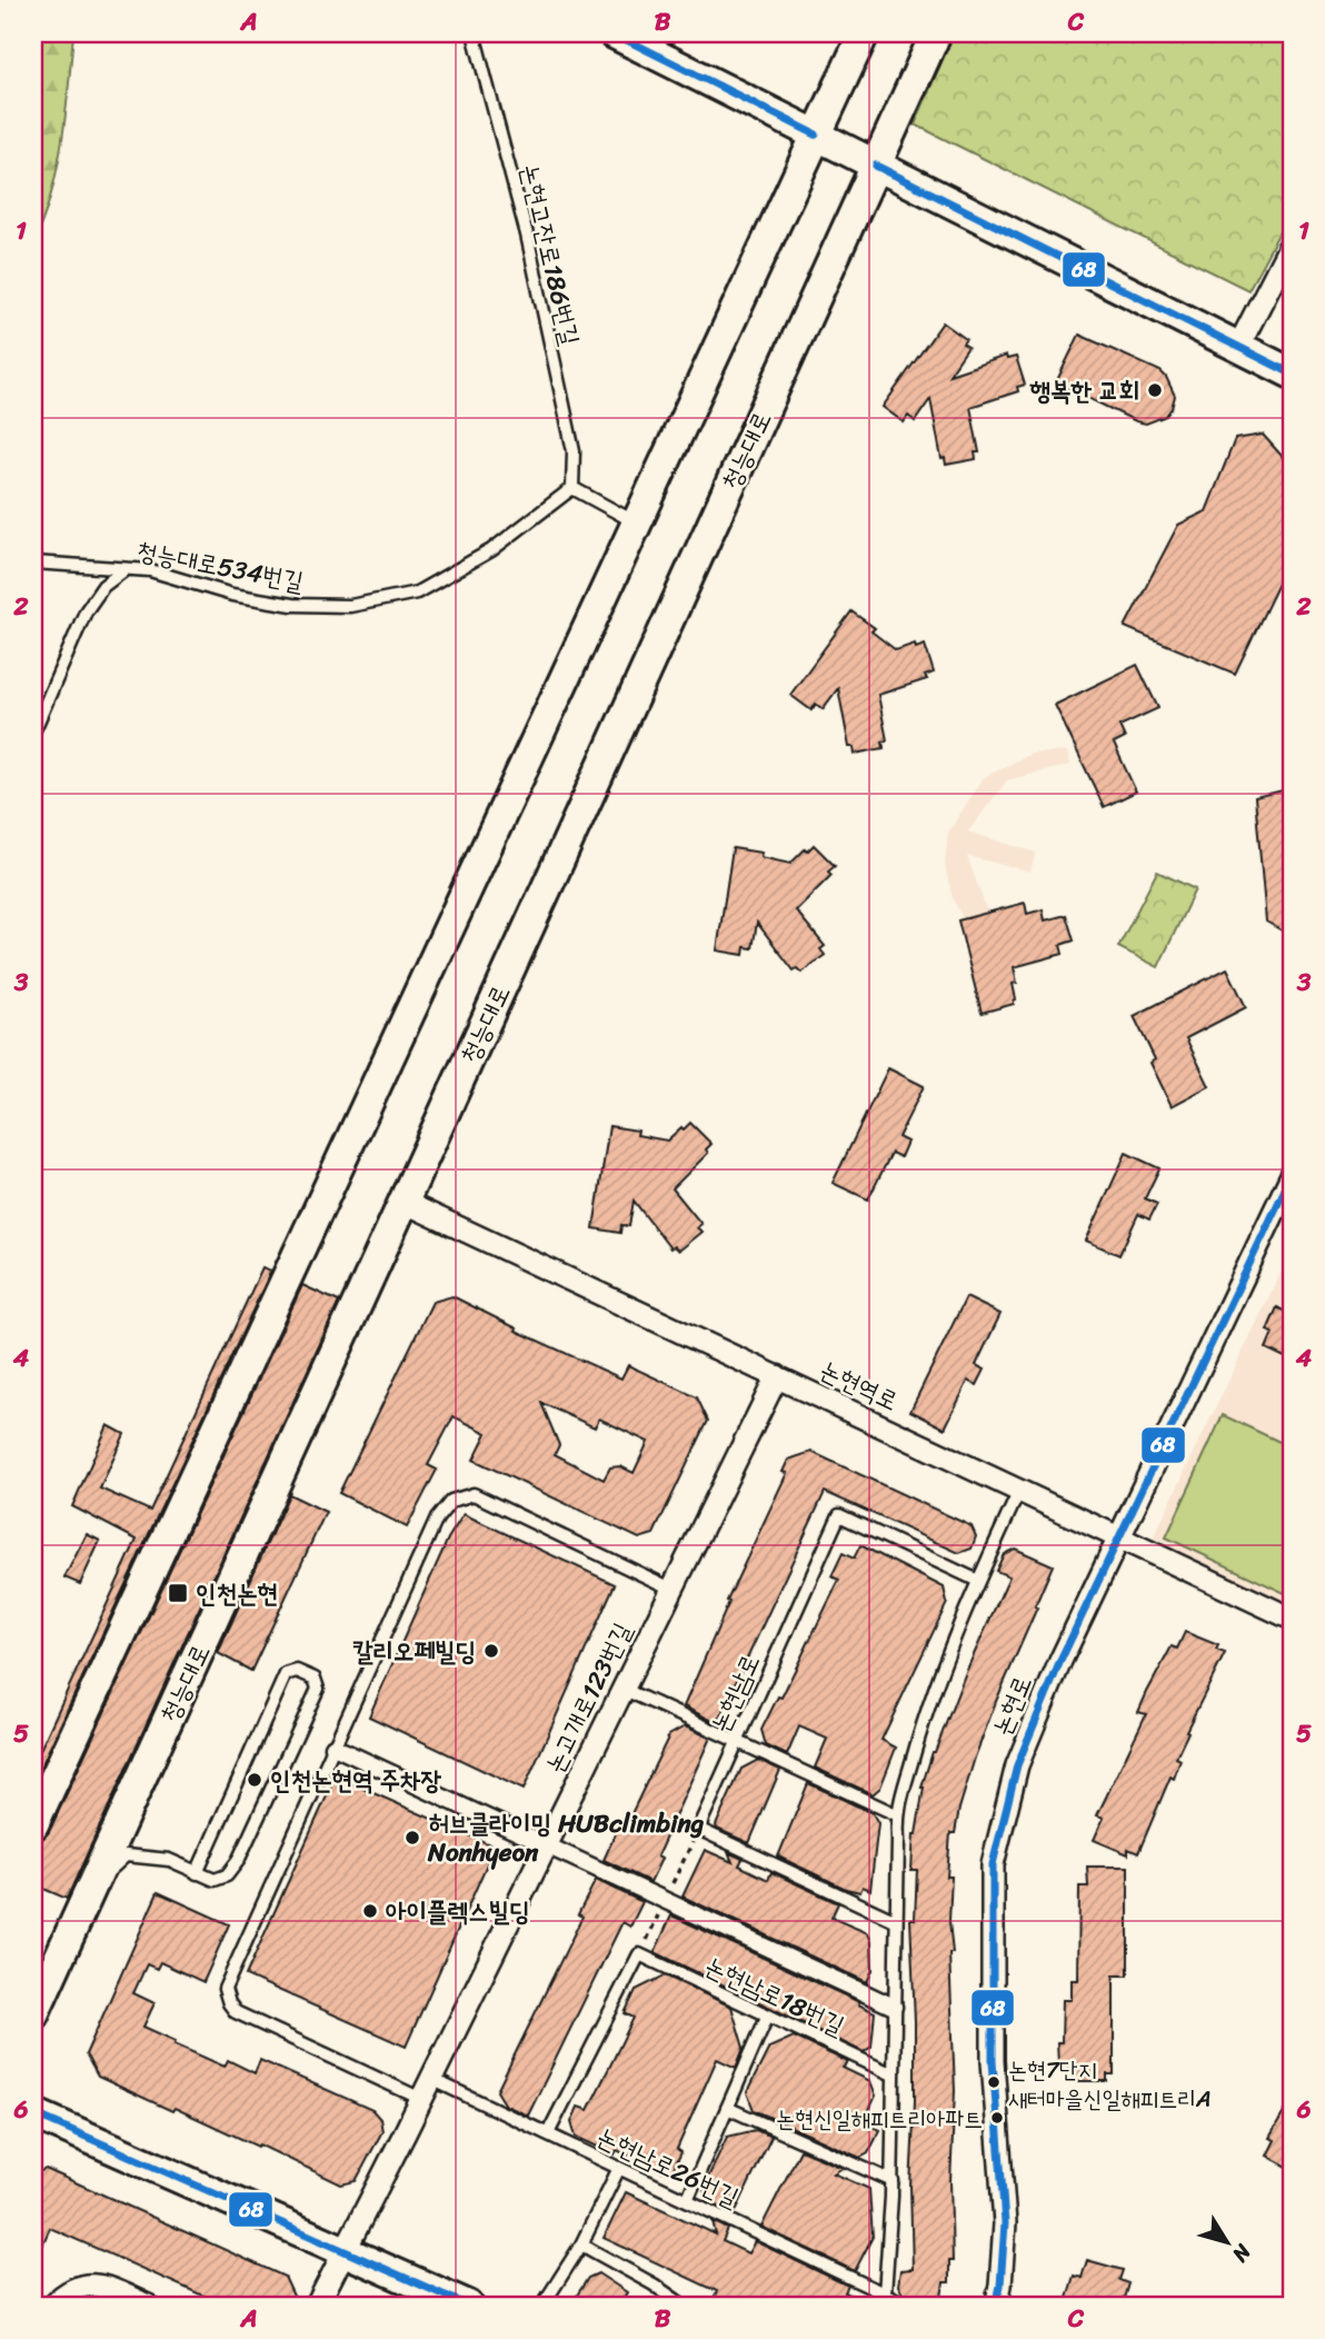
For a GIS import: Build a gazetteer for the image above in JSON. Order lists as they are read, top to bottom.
{
  "streets": {
    "main road": ["청능대로"],
    "street": ["논현역로", "논고개로123번길", "논현로"],
    "lane": [
      "논현고잔로186번길",
      "청능대로534번길",
      "논현남로",
      "논현남로18번길",
      "논현남로26번길"
    ]
  },
  "crossings": [
    ["논현고잔로186번길", "청능대로534번길"],
    ["청능대로", "논현역로"],
    ["논현역로", "논고개로123번길"],
    ["논현역로", "논현로"],
    ["논고개로123번길", "논현남로26번길"],
    ["논현남로18번길", "논현남로26번길"]
  ],
  "places": {
    "other": [
      "행복한 교회",
      "칼리오페빌딩",
      "인천논현역 주차장",
      "허브클라이밍 HUBclimbing Nonhyeon",
      "아이플렉스빌딩",
      "논현7단지 새터마을신일해피트리A",
      "논현신일해피트리아파트"
    ],
    "transit": ["인천논현"]
  },
  "lines": ["transit line 68"],
  "north": "bottom right",
  "grid": {
    "columns": ["A", "B", "C"],
    "rows": [
      "1",
      "2",
      "3",
      "4",
      "5",
      "6"
    ]
  }
}
